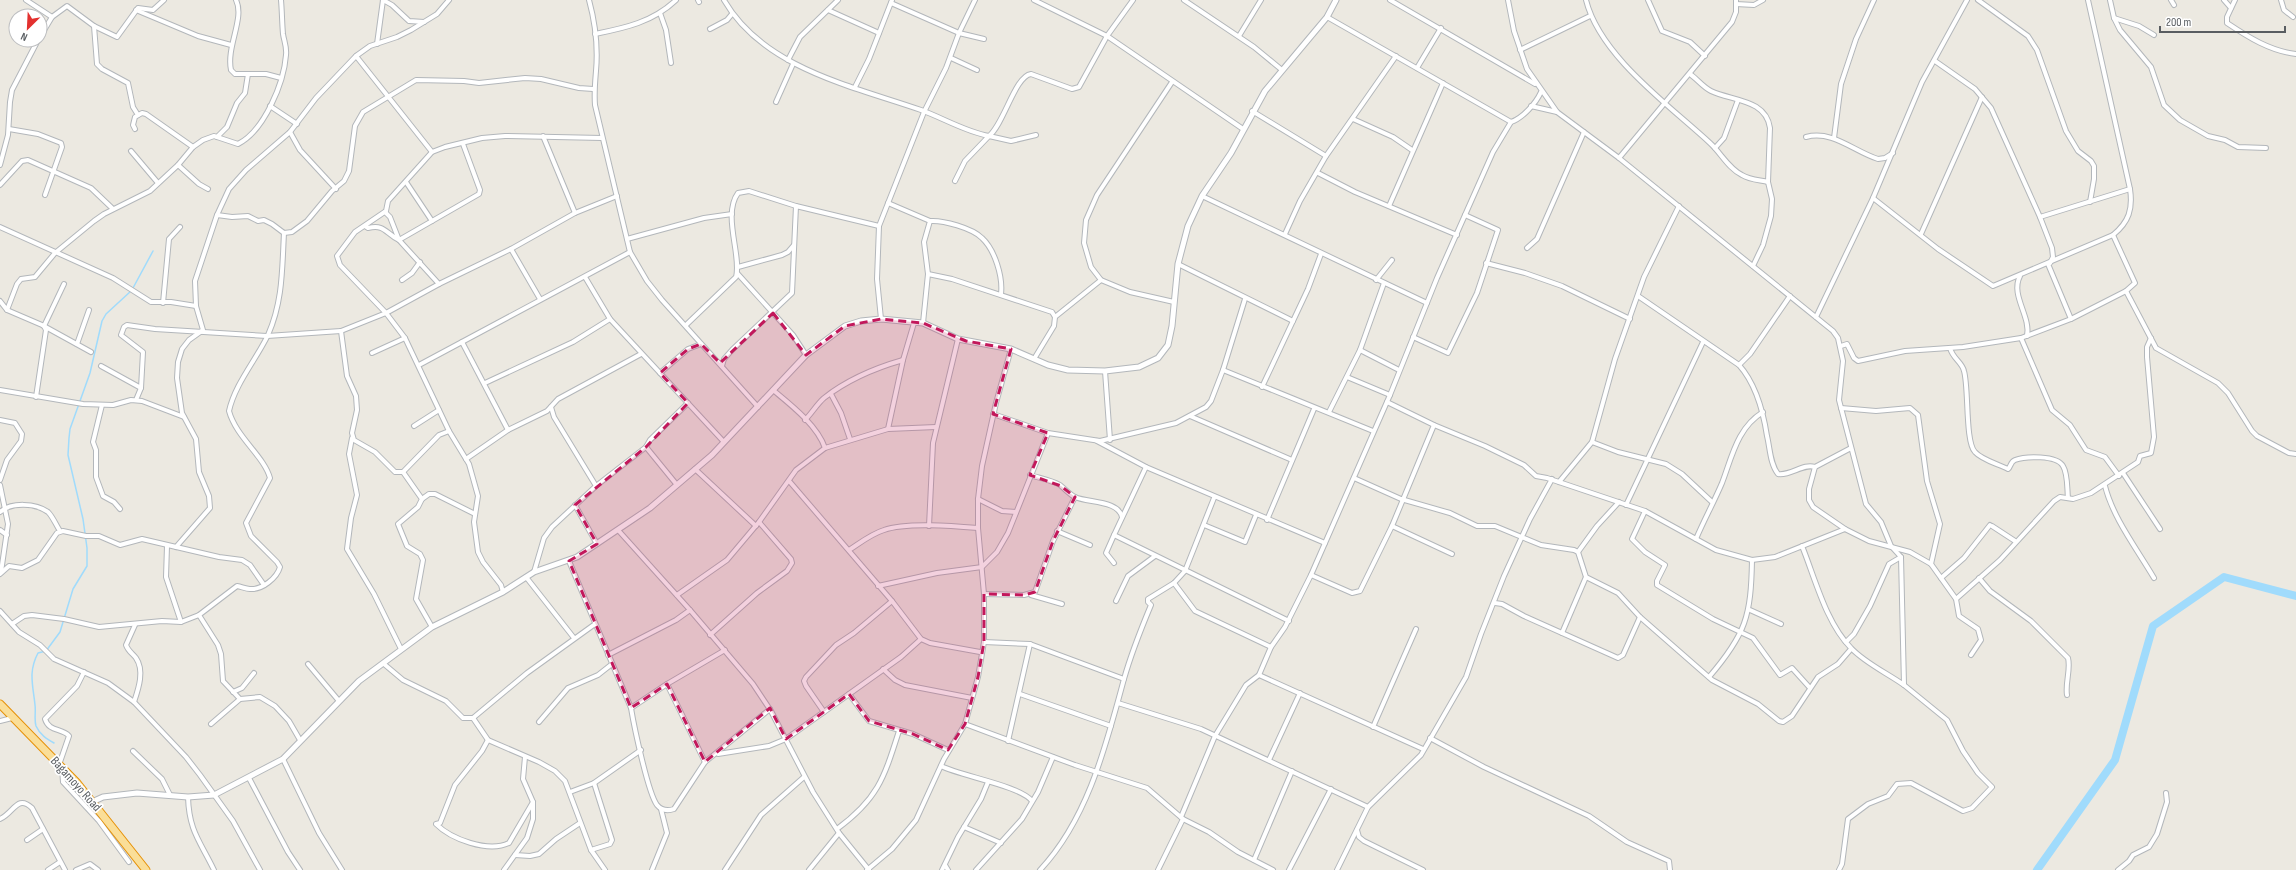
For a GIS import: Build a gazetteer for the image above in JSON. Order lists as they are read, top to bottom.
{
  "streets": {
    "highway": ["Bagamoyo Road"]
  },
  "scale_bar": "200 m",
  "north": "bottom left"
}
